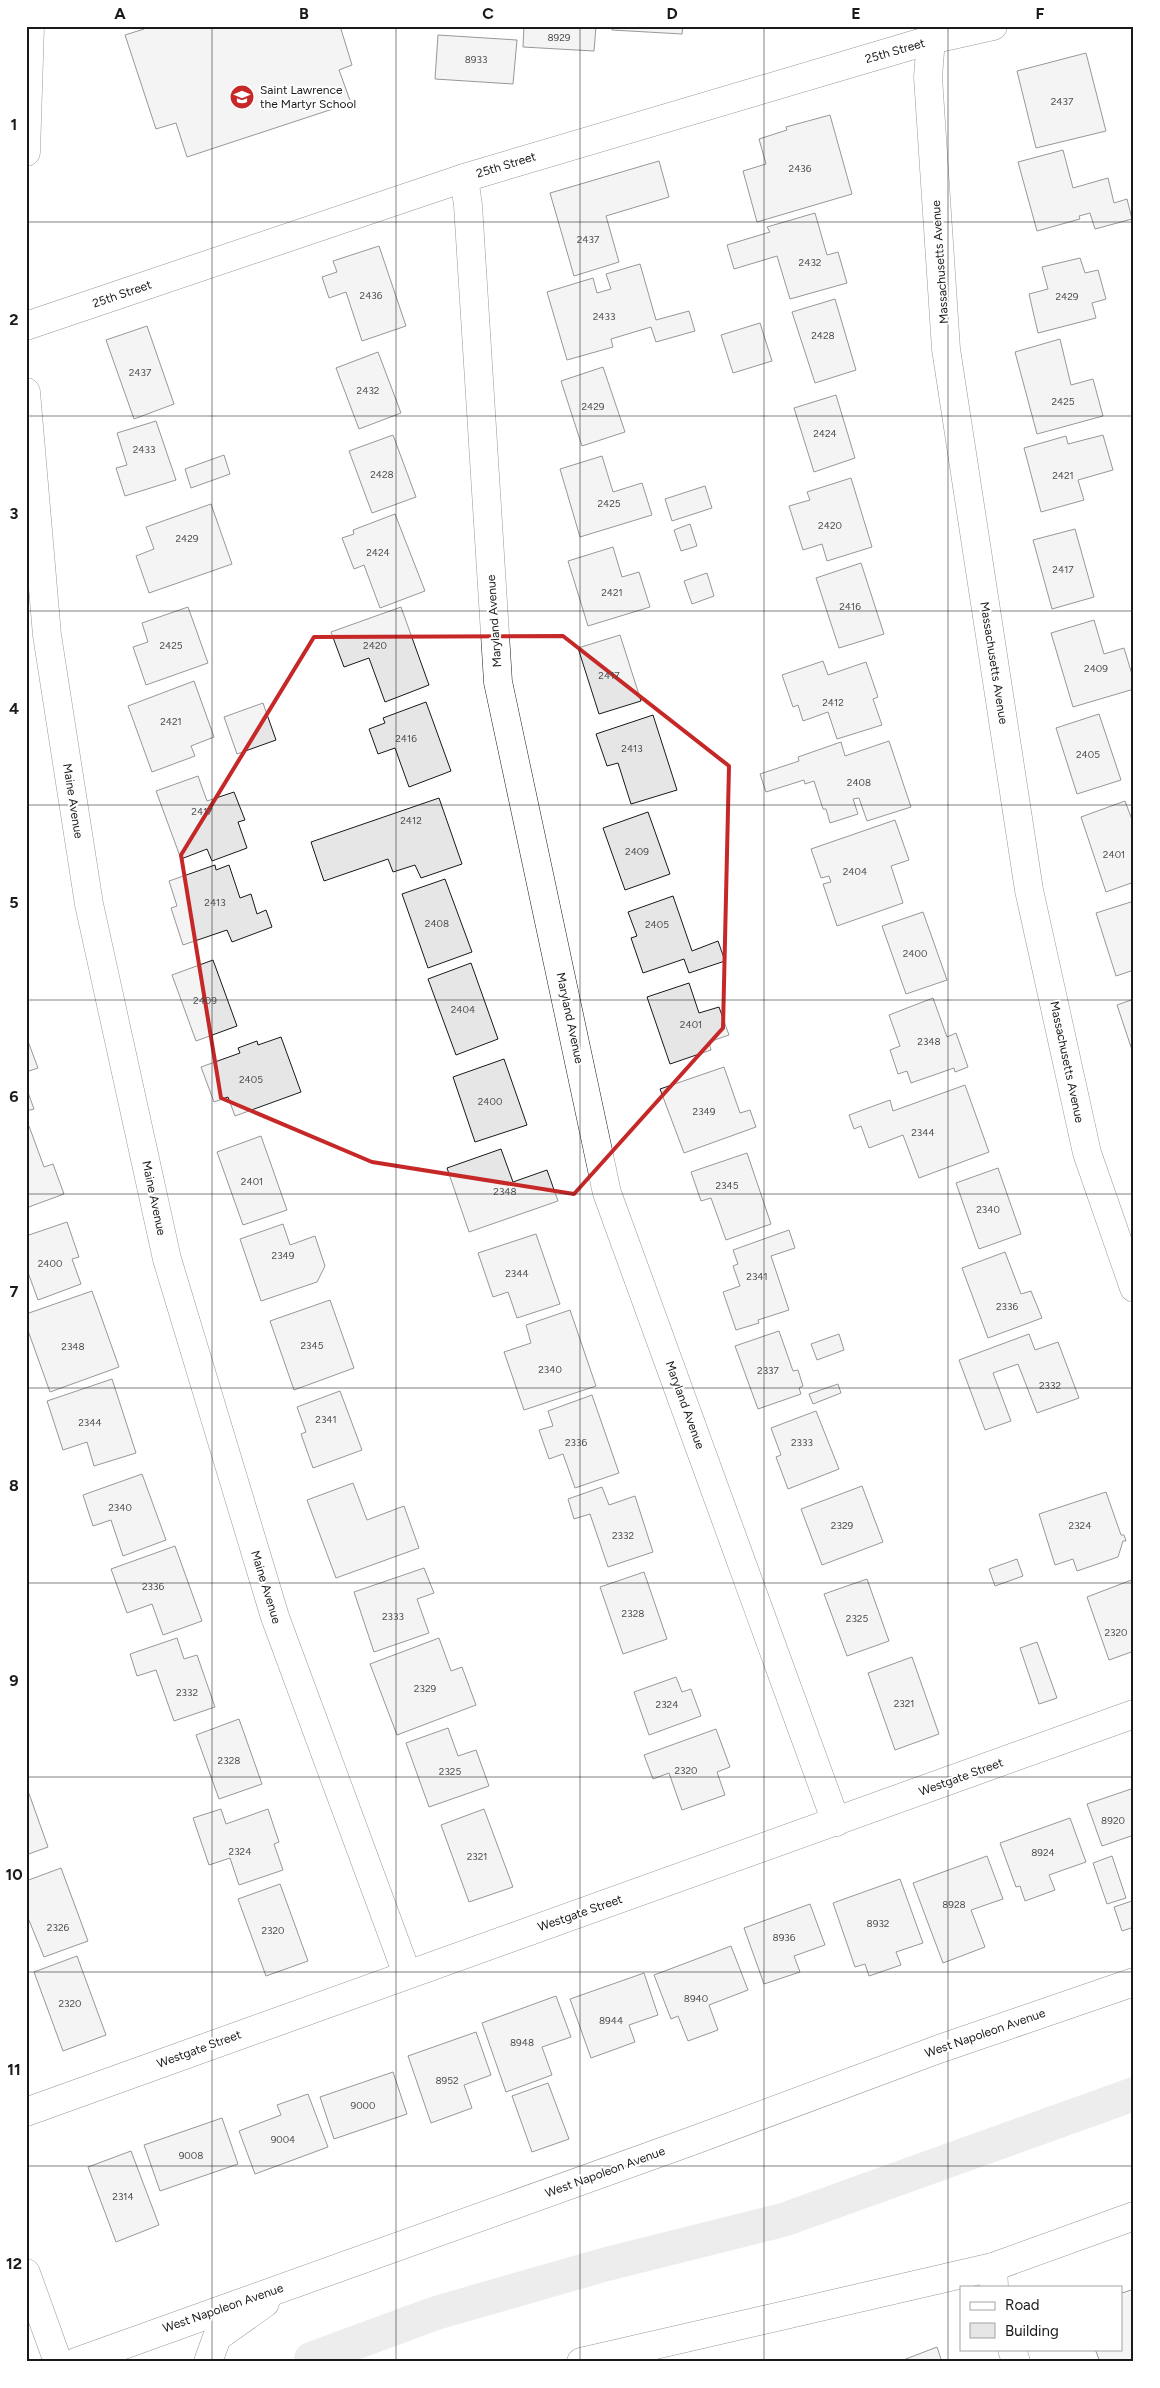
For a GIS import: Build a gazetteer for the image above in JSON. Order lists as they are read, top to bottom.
{
  "streets": {
    "street": [
      "25th Street",
      "Massachusetts Avenue",
      "Maryland Avenue",
      "Maine Avenue",
      "Westgate Street",
      "West Napoleon Avenue"
    ]
  },
  "crossings": [
    ["25th Street", "Massachusetts Avenue"],
    ["25th Street", "Maryland Avenue"],
    ["Maryland Avenue", "Westgate Street"],
    ["Maine Avenue", "Westgate Street"]
  ],
  "places": {
    "school or university": ["Saint Lawrence the Martyr School"]
  },
  "house_numbers": [
    "8929",
    "8933",
    "2437",
    "2436",
    "2437",
    "2432",
    "2436",
    "2429",
    "2433",
    "2428",
    "2437",
    "2432",
    "2425",
    "2429",
    "2424",
    "2433",
    "2428",
    "2421",
    "2425",
    "2420",
    "2429",
    "2424",
    "2417",
    "2421",
    "2416",
    "2425",
    "2420",
    "2409",
    "2417",
    "2412",
    "2421",
    "2416",
    "2413",
    "2405",
    "2408",
    "2417",
    "2412",
    "2409",
    "2401",
    "2404",
    "2413",
    "2408",
    "2405",
    "2400",
    "2409",
    "2404",
    "2401",
    "2348",
    "2405",
    "2400",
    "2349",
    "2344",
    "2401",
    "2345",
    "2348",
    "2340",
    "2349",
    "2400",
    "2344",
    "2341",
    "2336",
    "2345",
    "2348",
    "2340",
    "2337",
    "2332",
    "2341",
    "2344",
    "2336",
    "2333",
    "2340",
    "2329",
    "2324",
    "2332",
    "2336",
    "2328",
    "2333",
    "2325",
    "2320",
    "2329",
    "2332",
    "2321",
    "2324",
    "2328",
    "2320",
    "2325",
    "8920",
    "2324",
    "8924",
    "2321",
    "8928",
    "8932",
    "2326",
    "2320",
    "8936",
    "8940",
    "2320",
    "8944",
    "8948",
    "8952",
    "9000",
    "9004",
    "9008",
    "2314"
  ],
  "legend": ["Road", "Building"],
  "grid": {
    "columns": [
      "A",
      "B",
      "C",
      "D",
      "E",
      "F"
    ],
    "rows": [
      "1",
      "2",
      "3",
      "4",
      "5",
      "6",
      "7",
      "8",
      "9",
      "10",
      "11",
      "12"
    ]
  }
}
